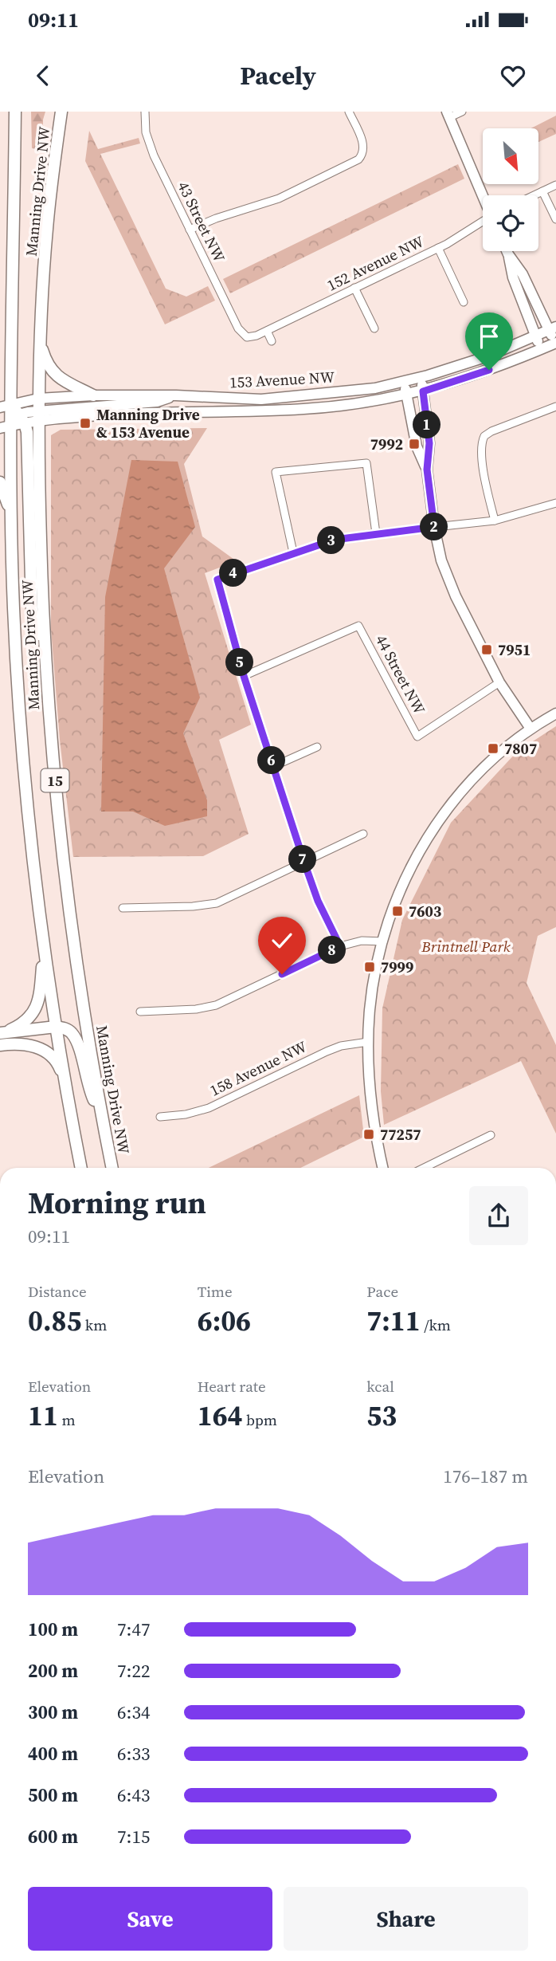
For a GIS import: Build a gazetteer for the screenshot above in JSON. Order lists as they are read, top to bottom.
{
  "streets": {
    "main road": ["Manning Drive NW", "15"],
    "street": [
      "43 Street NW",
      "152 Avenue NW",
      "153 Avenue NW",
      "44 Street NW",
      "158 Avenue NW"
    ]
  },
  "crossings": [
    ["Manning Drive NW", "153 Avenue NW"],
    ["43 Street NW", "152 Avenue NW"]
  ],
  "parks": ["Brintnell Park"],
  "places": {
    "transit": [
      "Manning Drive & 153 Avenue",
      "7992",
      "7951",
      "7807",
      "7603",
      "7999",
      "77257"
    ]
  },
  "north": "bottom right",
  "page": {
    "status": "09:11",
    "header": "Pacely",
    "pins": [
      "1",
      "2",
      "3",
      "4",
      "5",
      "6",
      "7",
      "8"
    ],
    "heading": ["Morning run", "09:11"],
    "stats": [
      ["Distance", "0.85 km"],
      ["Time", "6:06"],
      ["Pace", "7:11 /km"],
      ["Elevation", "11 m"],
      ["Heart rate", "164 bpm"],
      ["kcal", "53"]
    ],
    "chart": ["Elevation", "176–187 m"],
    "list": [
      {
        "name": "100 m",
        "note": "7:47"
      },
      {
        "name": "200 m",
        "note": "7:22"
      },
      {
        "name": "300 m",
        "note": "6:34"
      },
      {
        "name": "400 m",
        "note": "6:33"
      },
      {
        "name": "500 m",
        "note": "6:43"
      },
      {
        "name": "600 m",
        "note": "7:15"
      }
    ],
    "buttons": ["Save", "Share"]
  }
}
